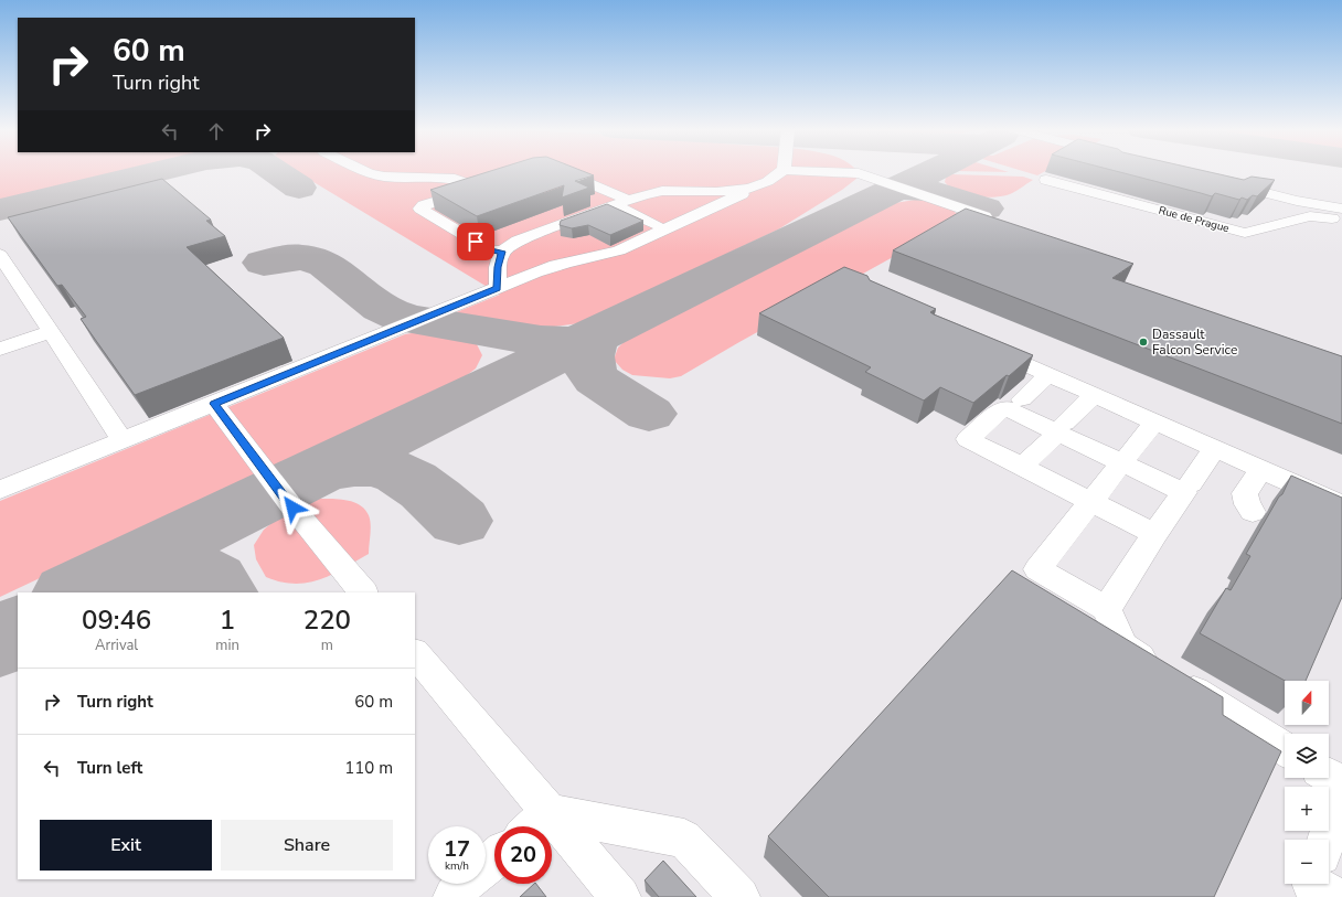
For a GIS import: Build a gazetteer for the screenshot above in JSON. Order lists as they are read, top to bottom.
{
  "streets": {
    "street": ["Rue de Prague"]
  },
  "places": ["Dassault Falcon Service"],
  "north": "top",
  "page": {
    "turn": ["60 m", "Turn right"],
    "eta": [
      "09:46",
      "Arrival",
      "1",
      "min",
      "220",
      "m"
    ],
    "list": [
      {
        "name": "Turn right",
        "value": "60 m"
      },
      {
        "name": "Turn left",
        "value": "110 m"
      }
    ],
    "map_buttons": ["+", "−"],
    "buttons": ["Exit", "Share"],
    "speed": "17 km/h",
    "limit": "20"
  }
}
